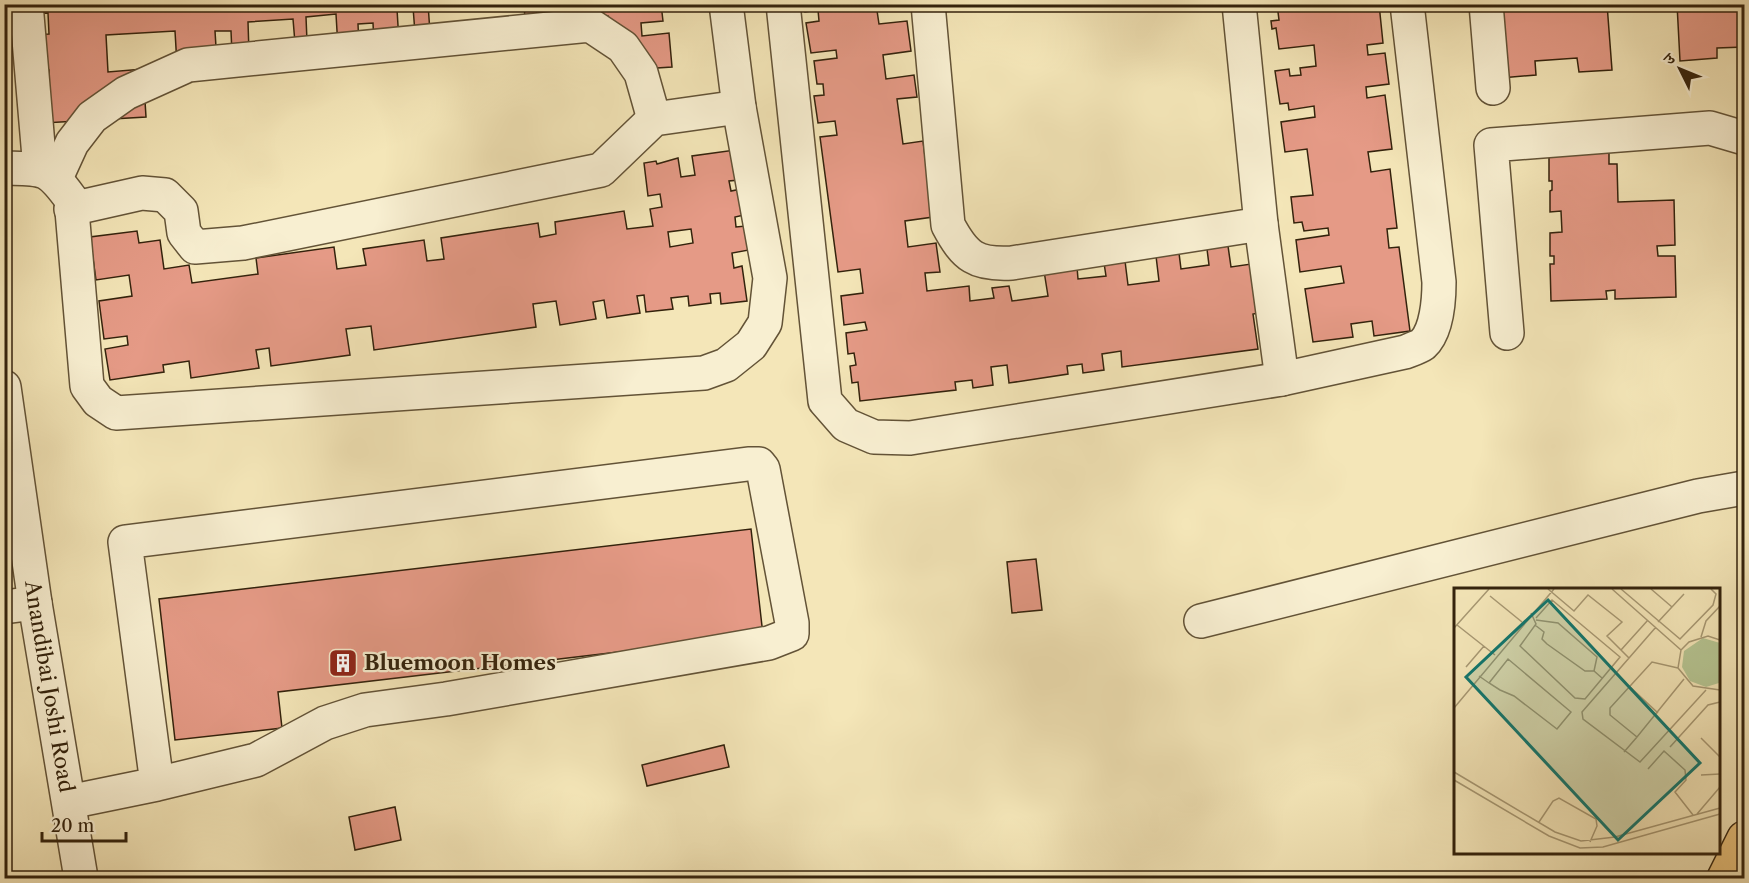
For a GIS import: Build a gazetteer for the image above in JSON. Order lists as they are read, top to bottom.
{
  "streets": {
    "street": ["Anandibai Joshi Road"]
  },
  "places": {
    "building": ["Bluemoon Homes"]
  },
  "scale_bar": "20 m",
  "north": "top left"
}
